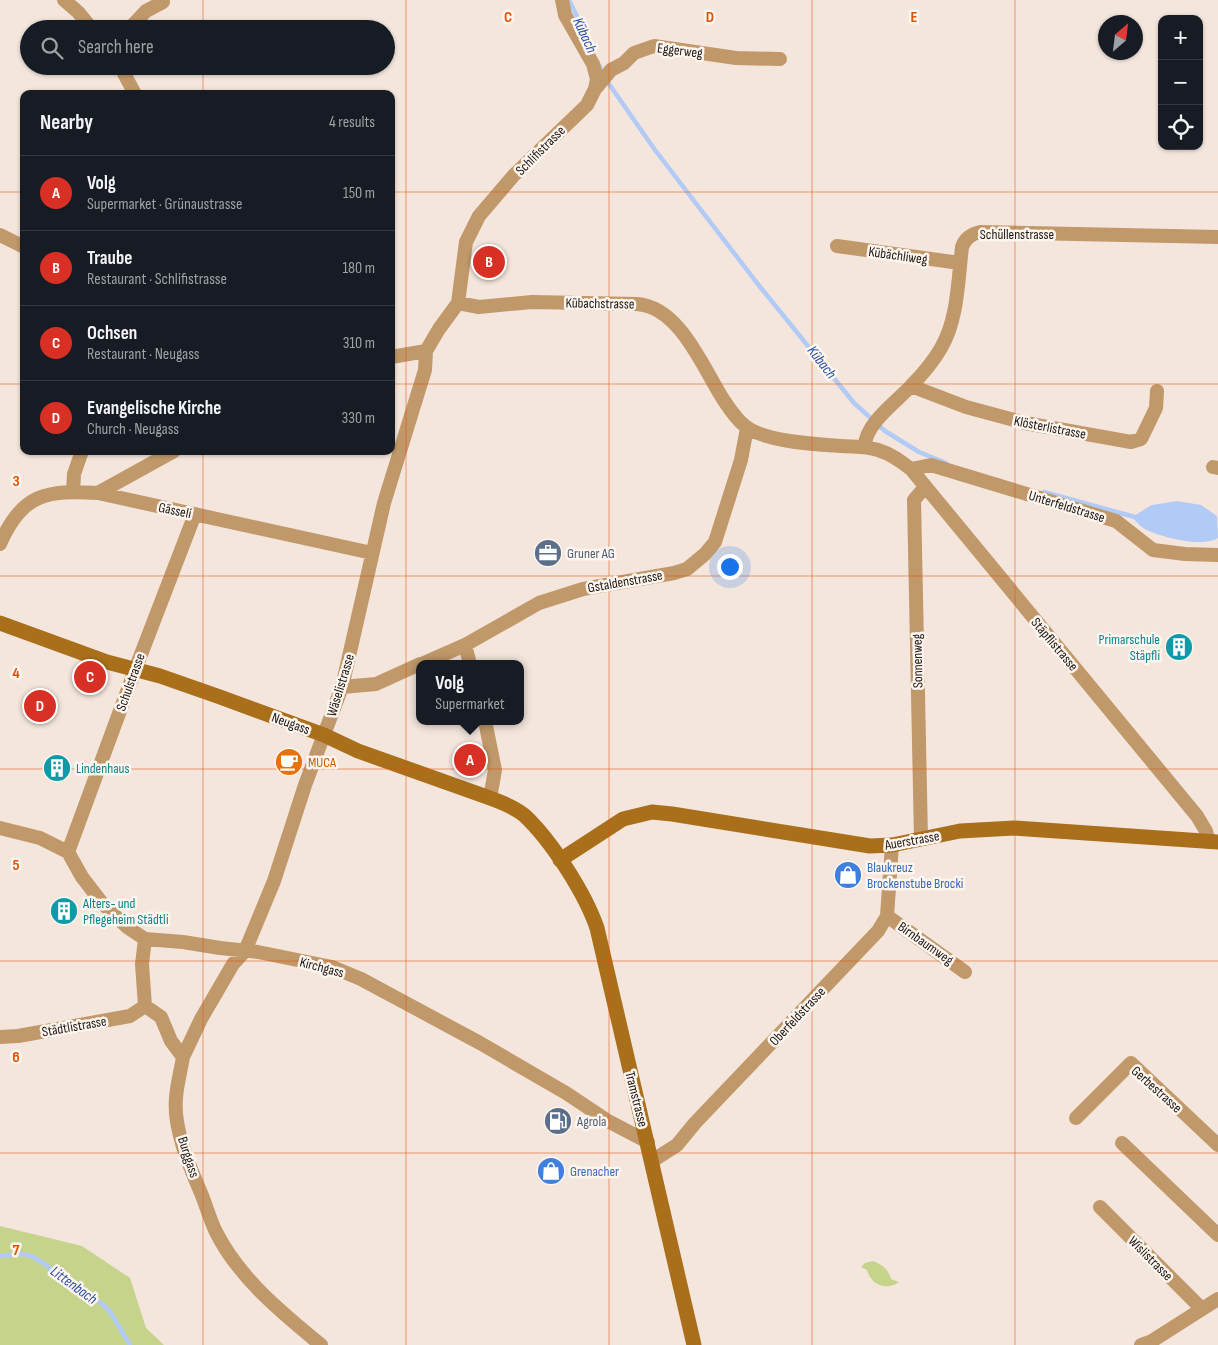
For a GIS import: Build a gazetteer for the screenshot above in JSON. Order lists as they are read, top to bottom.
{
  "streets": {
    "main road": ["Neugass", "Auerstrasse", "Tramstrasse"],
    "street": [
      "Eggerweg",
      "Schlifistrasse",
      "Schüllenstrasse",
      "Kübächliweg",
      "Kübachstrasse",
      "Klösterlistrasse",
      "Unterfeldstrasse",
      "Gässeli",
      "Gstaldenstrasse",
      "Stäpflistrasse",
      "Sonnenweg",
      "Schulstrasse",
      "Wäselistrasse",
      "Birnbaumweg",
      "Kirchgass",
      "Oberfeldstrasse",
      "Städtlistrasse",
      "Gerbestrasse",
      "Burggass",
      "Wislistrasse"
    ]
  },
  "crossings": [
    ["Eggerweg", "Schlifistrasse"],
    ["Schlifistrasse", "Kübachstrasse"],
    ["Schüllenstrasse", "Kübächliweg"],
    ["Schüllenstrasse", "Kübachstrasse"],
    ["Schüllenstrasse", "Klösterlistrasse"],
    ["Kübachstrasse", "Gstaldenstrasse"],
    ["Kübachstrasse", "Stäpflistrasse"],
    ["Unterfeldstrasse", "Stäpflistrasse"],
    ["Gässeli", "Schulstrasse"],
    ["Gässeli", "Wäselistrasse"],
    ["Gstaldenstrasse", "Wäselistrasse"],
    ["Stäpflistrasse", "Sonnenweg"],
    ["Stäpflistrasse", "Auerstrasse"],
    ["Sonnenweg", "Auerstrasse"],
    ["Schulstrasse", "Neugass"],
    ["Wäselistrasse", "Neugass"],
    ["Wäselistrasse", "Kirchgass"],
    ["Wäselistrasse", "Burggass"],
    ["Neugass", "Auerstrasse"],
    ["Neugass", "Tramstrasse"],
    ["Auerstrasse", "Tramstrasse"],
    ["Birnbaumweg", "Oberfeldstrasse"],
    ["Kirchgass", "Tramstrasse"],
    ["Oberfeldstrasse", "Tramstrasse"]
  ],
  "water": ["Kübach", "Littenbach"],
  "places": {
    "office": ["Gruner AG"],
    "building": ["Primarschule Stäpfli", "Lindenhaus", "Alters- und Pflegeheim Städtli"],
    "cafe": ["MUCA"],
    "shop": ["Blaukreuz Brockenstube Brocki", "Grenacher"],
    "fuel station": ["Agrola"]
  },
  "north": "top right",
  "page": {
    "map_buttons": ["+", "−"],
    "search": "Search here",
    "heading": ["Nearby", "4 results"],
    "list": [
      {
        "mark": "A",
        "name": "Volg",
        "note": "Supermarket · Grünaustrasse",
        "value": "150 m"
      },
      {
        "mark": "B",
        "name": "Traube",
        "note": "Restaurant · Schlifistrasse",
        "value": "180 m"
      },
      {
        "mark": "C",
        "name": "Ochsen",
        "note": "Restaurant · Neugass",
        "value": "310 m"
      },
      {
        "mark": "D",
        "name": "Evangelische Kirche",
        "note": "Church · Neugass",
        "value": "330 m"
      }
    ],
    "pins": [
      "B",
      "C",
      "D",
      "A"
    ],
    "popup": ["Volg", "Supermarket"]
  },
  "grid": {
    "columns": ["C", "D", "E"],
    "rows": [
      "3",
      "4",
      "5",
      "6",
      "7"
    ]
  }
}
